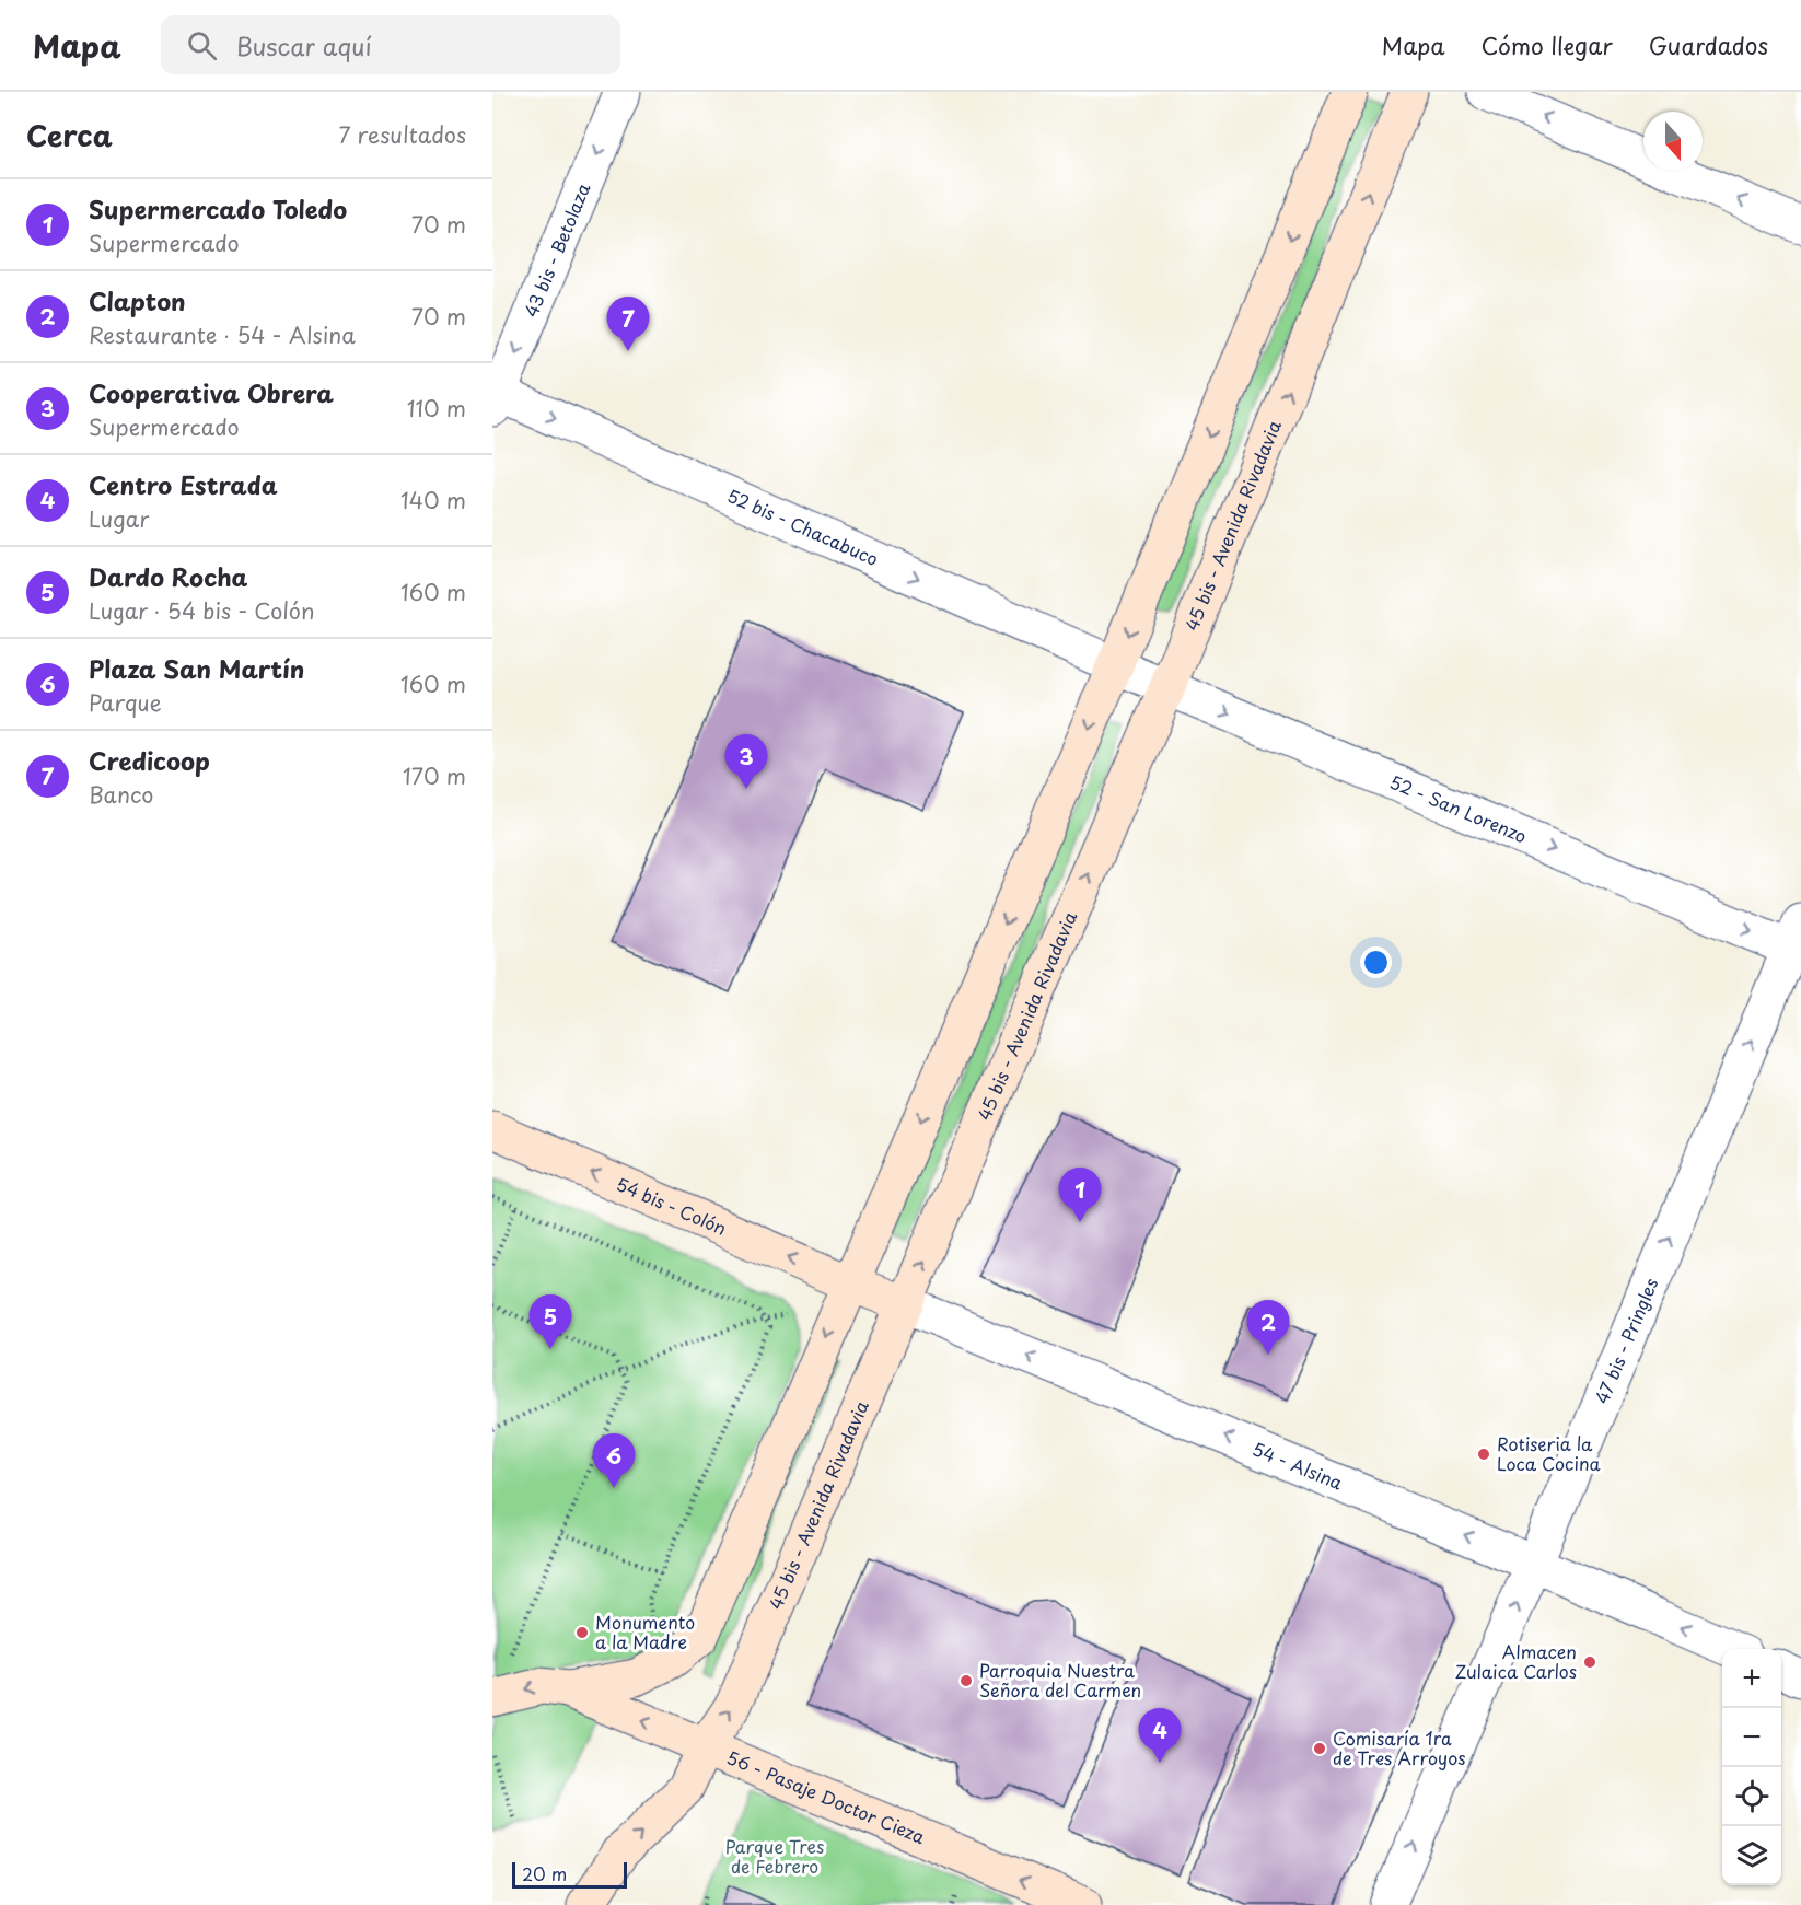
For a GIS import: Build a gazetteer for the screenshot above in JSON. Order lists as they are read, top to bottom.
{
  "streets": {
    "main road": [
      "45 bis - Avenida Rivadavia",
      "54 bis - Colón",
      "54 - Alsina",
      "56 - Pasaje Doctor Cieza"
    ],
    "street": [
      "43 bis - Betolaza",
      "52 bis - Chacabuco",
      "52 - San Lorenzo",
      "47 bis - Pringles"
    ]
  },
  "crossings": [
    ["43 bis - Betolaza", "52 bis - Chacabuco"],
    ["45 bis - Avenida Rivadavia", "52 - San Lorenzo"],
    ["45 bis - Avenida Rivadavia", "54 - Alsina"],
    ["45 bis - Avenida Rivadavia", "56 - Pasaje Doctor Cieza"],
    ["52 bis - Chacabuco", "52 - San Lorenzo"],
    ["52 - San Lorenzo", "47 bis - Pringles"],
    ["54 bis - Colón", "54 - Alsina"],
    ["47 bis - Pringles", "54 - Alsina"]
  ],
  "one_way": [
    "43 bis - Betolaza",
    "52 bis - Chacabuco",
    "52 - San Lorenzo",
    "54 bis - Colón",
    "47 bis - Pringles",
    "54 - Alsina",
    "56 - Pasaje Doctor Cieza"
  ],
  "parks": ["Parque Tres de Febrero"],
  "places": [
    "Rotiseria la Loca Cocina",
    "Monumento a la Madre",
    "Almacen Zulaica Carlos",
    "Parroquia Nuestra Señora del Carmen",
    "Comisaría 1ra de Tres Arroyos"
  ],
  "scale_bar": "20 m",
  "north": "bottom",
  "page": {
    "header": "Mapa",
    "search": "Buscar aquí",
    "nav": ["Mapa", "Cómo llegar", "Guardados"],
    "heading": ["Cerca", "7 resultados"],
    "list": [
      {
        "mark": "1",
        "name": "Supermercado Toledo",
        "note": "Supermercado",
        "value": "70 m"
      },
      {
        "mark": "2",
        "name": "Clapton",
        "note": "Restaurante · 54 - Alsina",
        "value": "70 m"
      },
      {
        "mark": "3",
        "name": "Cooperativa Obrera",
        "note": "Supermercado",
        "value": "110 m"
      },
      {
        "mark": "4",
        "name": "Centro Estrada",
        "note": "Lugar",
        "value": "140 m"
      },
      {
        "mark": "5",
        "name": "Dardo Rocha",
        "note": "Lugar · 54 bis - Colón",
        "value": "160 m"
      },
      {
        "mark": "6",
        "name": "Plaza San Martín",
        "note": "Parque",
        "value": "160 m"
      },
      {
        "mark": "7",
        "name": "Credicoop",
        "note": "Banco",
        "value": "170 m"
      }
    ],
    "pins": [
      "7",
      "3",
      "1",
      "5",
      "2",
      "6",
      "4"
    ],
    "map_buttons": ["+", "−"],
    "scale": "20 m"
  }
}
